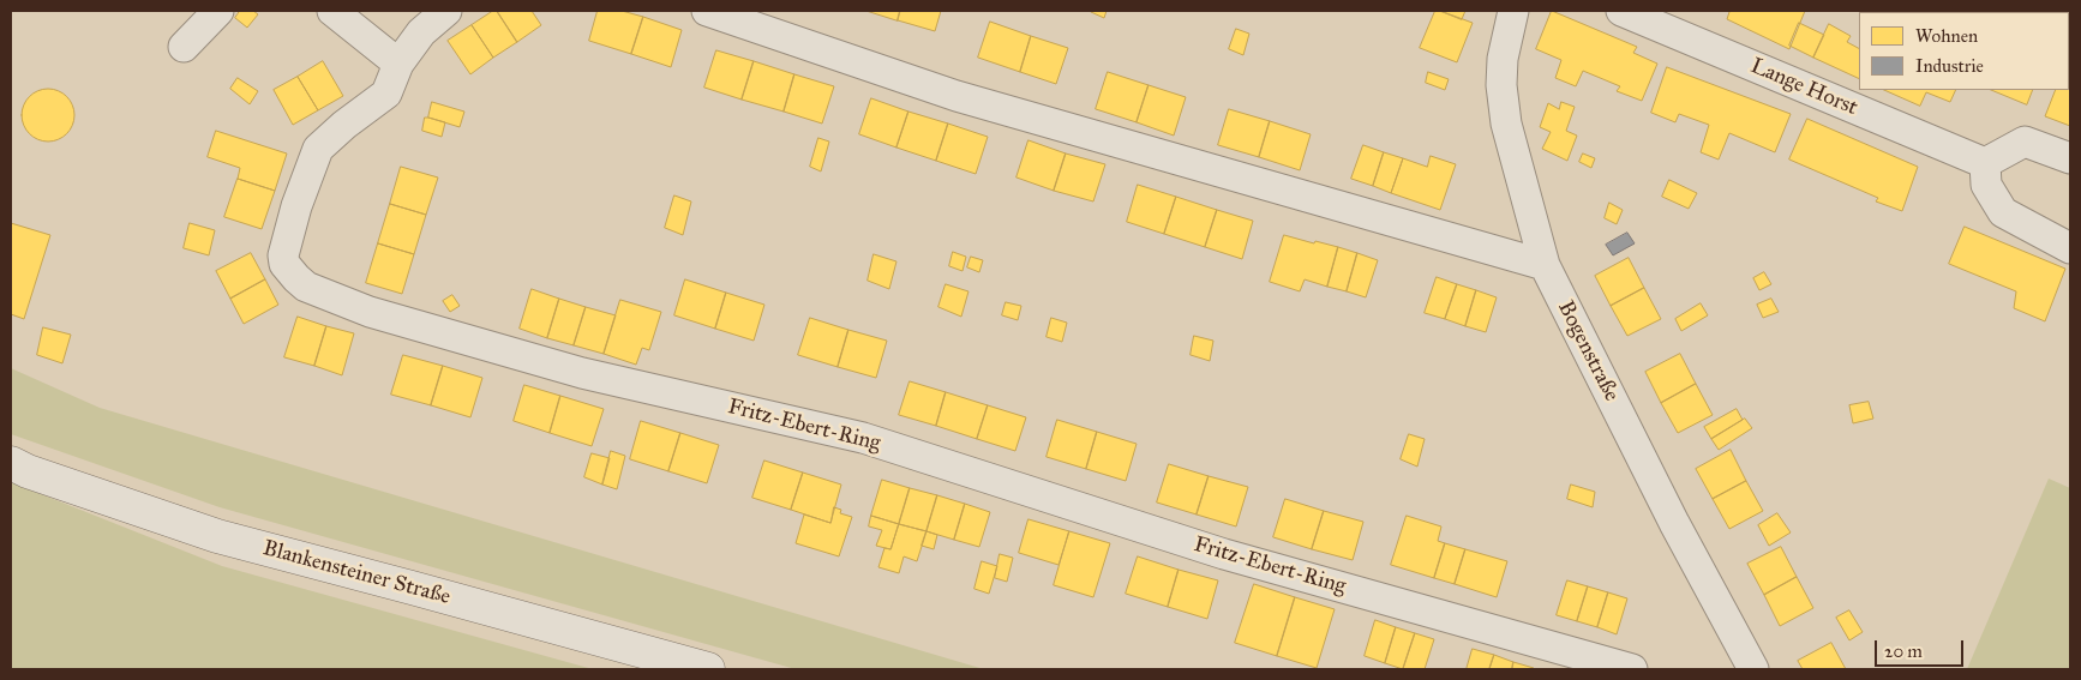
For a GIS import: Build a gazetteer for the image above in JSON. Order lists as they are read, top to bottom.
{
  "streets": {
    "main road": ["Blankensteiner Straße"],
    "street": ["Lange Horst", "Bogenstraße", "Fritz-Ebert-Ring"]
  },
  "legend": ["Wohnen", "Industrie"],
  "scale_bar": "20 m"
}
